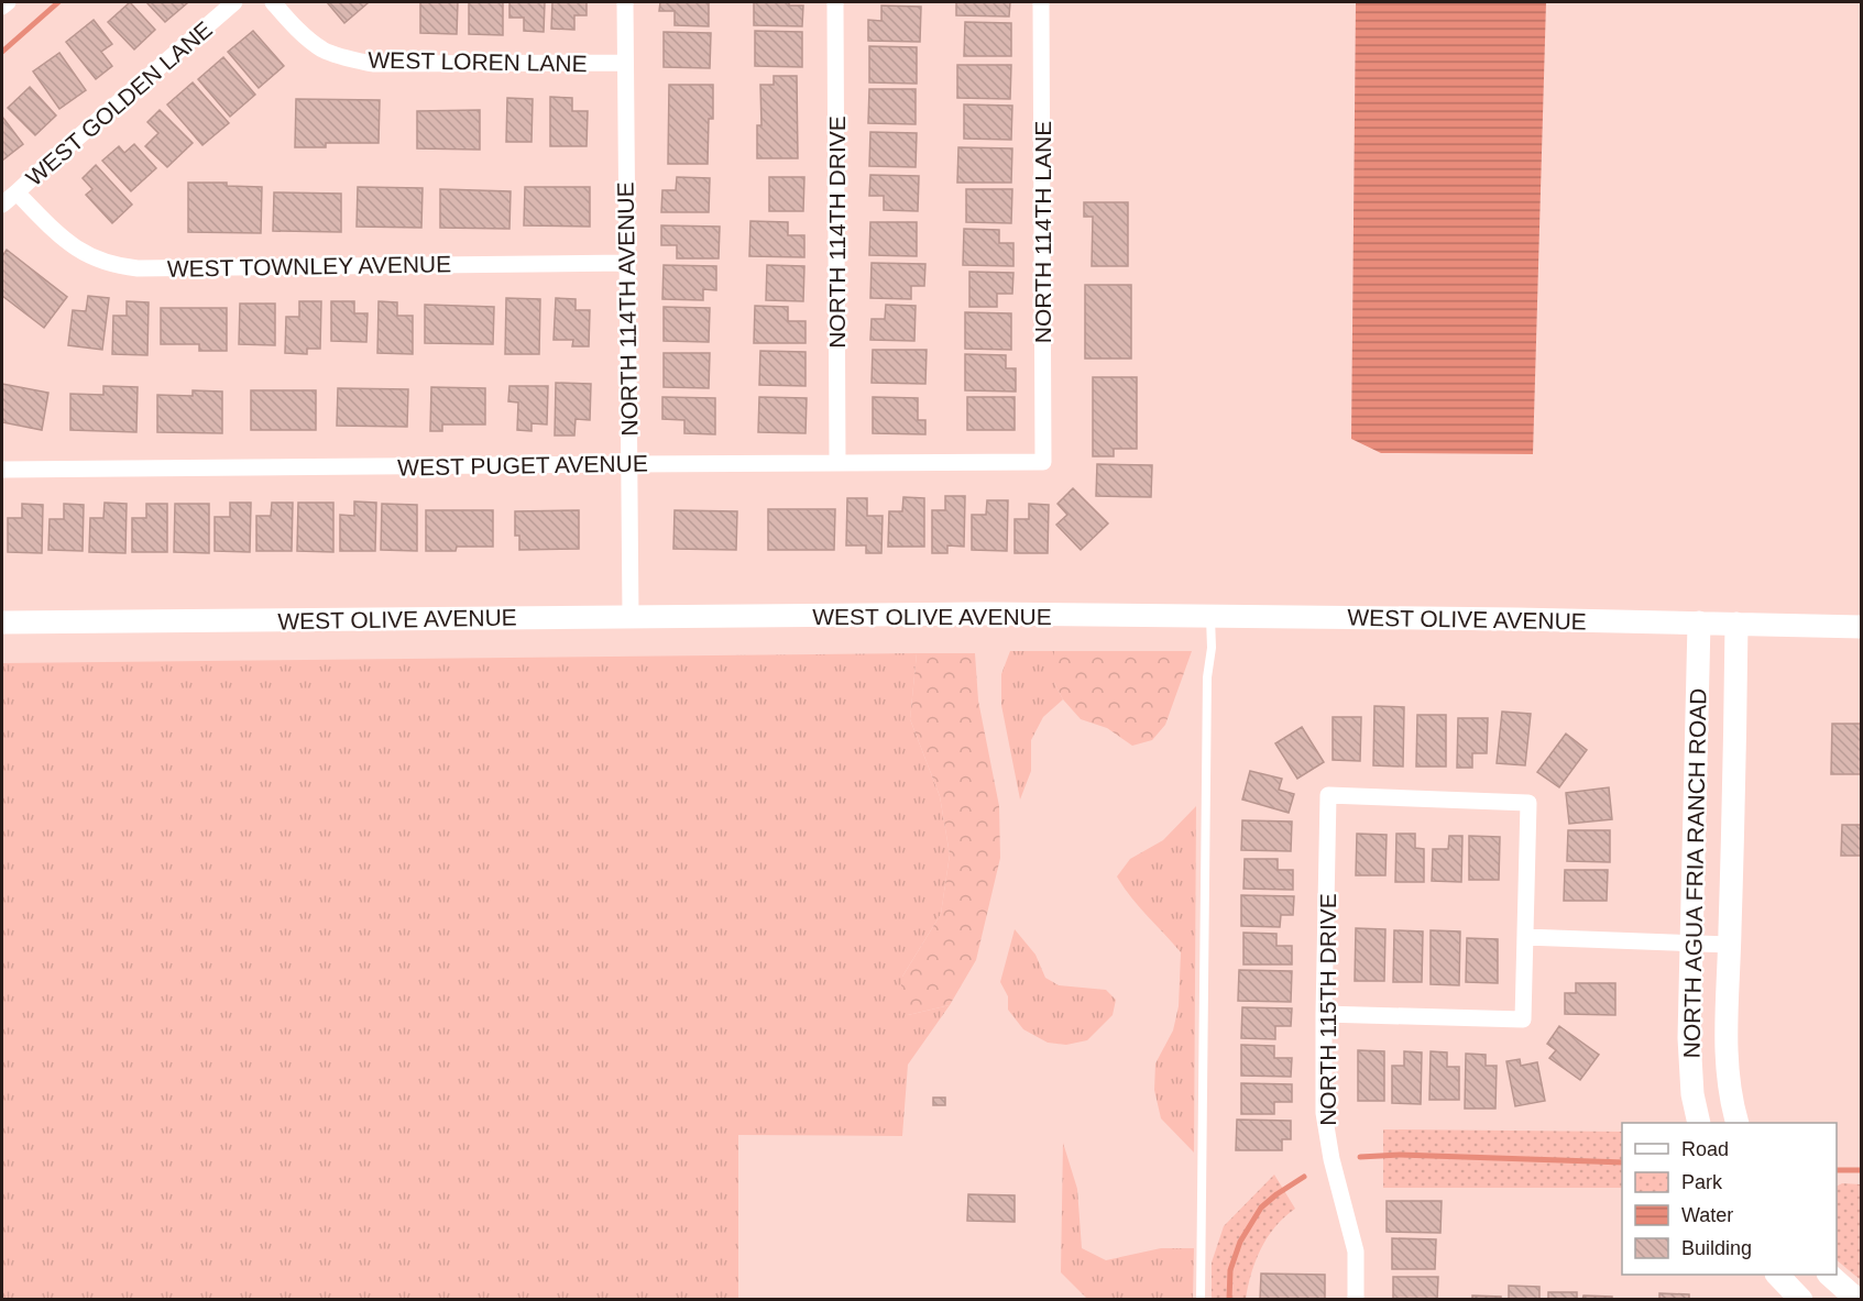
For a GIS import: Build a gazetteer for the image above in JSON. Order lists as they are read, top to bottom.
{
  "streets": {
    "main road": ["WEST OLIVE AVENUE", "NORTH AGUA FRIA RANCH ROAD"],
    "street": [
      "WEST LOREN LANE",
      "WEST GOLDEN LANE",
      "NORTH 114TH DRIVE",
      "NORTH 114TH LANE",
      "WEST TOWNLEY AVENUE",
      "NORTH 114TH AVENUE",
      "WEST PUGET AVENUE",
      "NORTH 115TH DRIVE"
    ]
  },
  "crossings": [
    ["WEST LOREN LANE", "NORTH 114TH AVENUE"],
    ["WEST GOLDEN LANE", "WEST TOWNLEY AVENUE"],
    ["NORTH 114TH DRIVE", "WEST PUGET AVENUE"],
    ["NORTH 114TH LANE", "WEST PUGET AVENUE"],
    ["WEST TOWNLEY AVENUE", "NORTH 114TH AVENUE"],
    ["NORTH 114TH AVENUE", "WEST PUGET AVENUE"],
    ["NORTH 114TH AVENUE", "WEST OLIVE AVENUE"],
    ["WEST OLIVE AVENUE", "NORTH AGUA FRIA RANCH ROAD"]
  ],
  "legend": [
    "Road",
    "Park",
    "Water",
    "Building"
  ]
}
